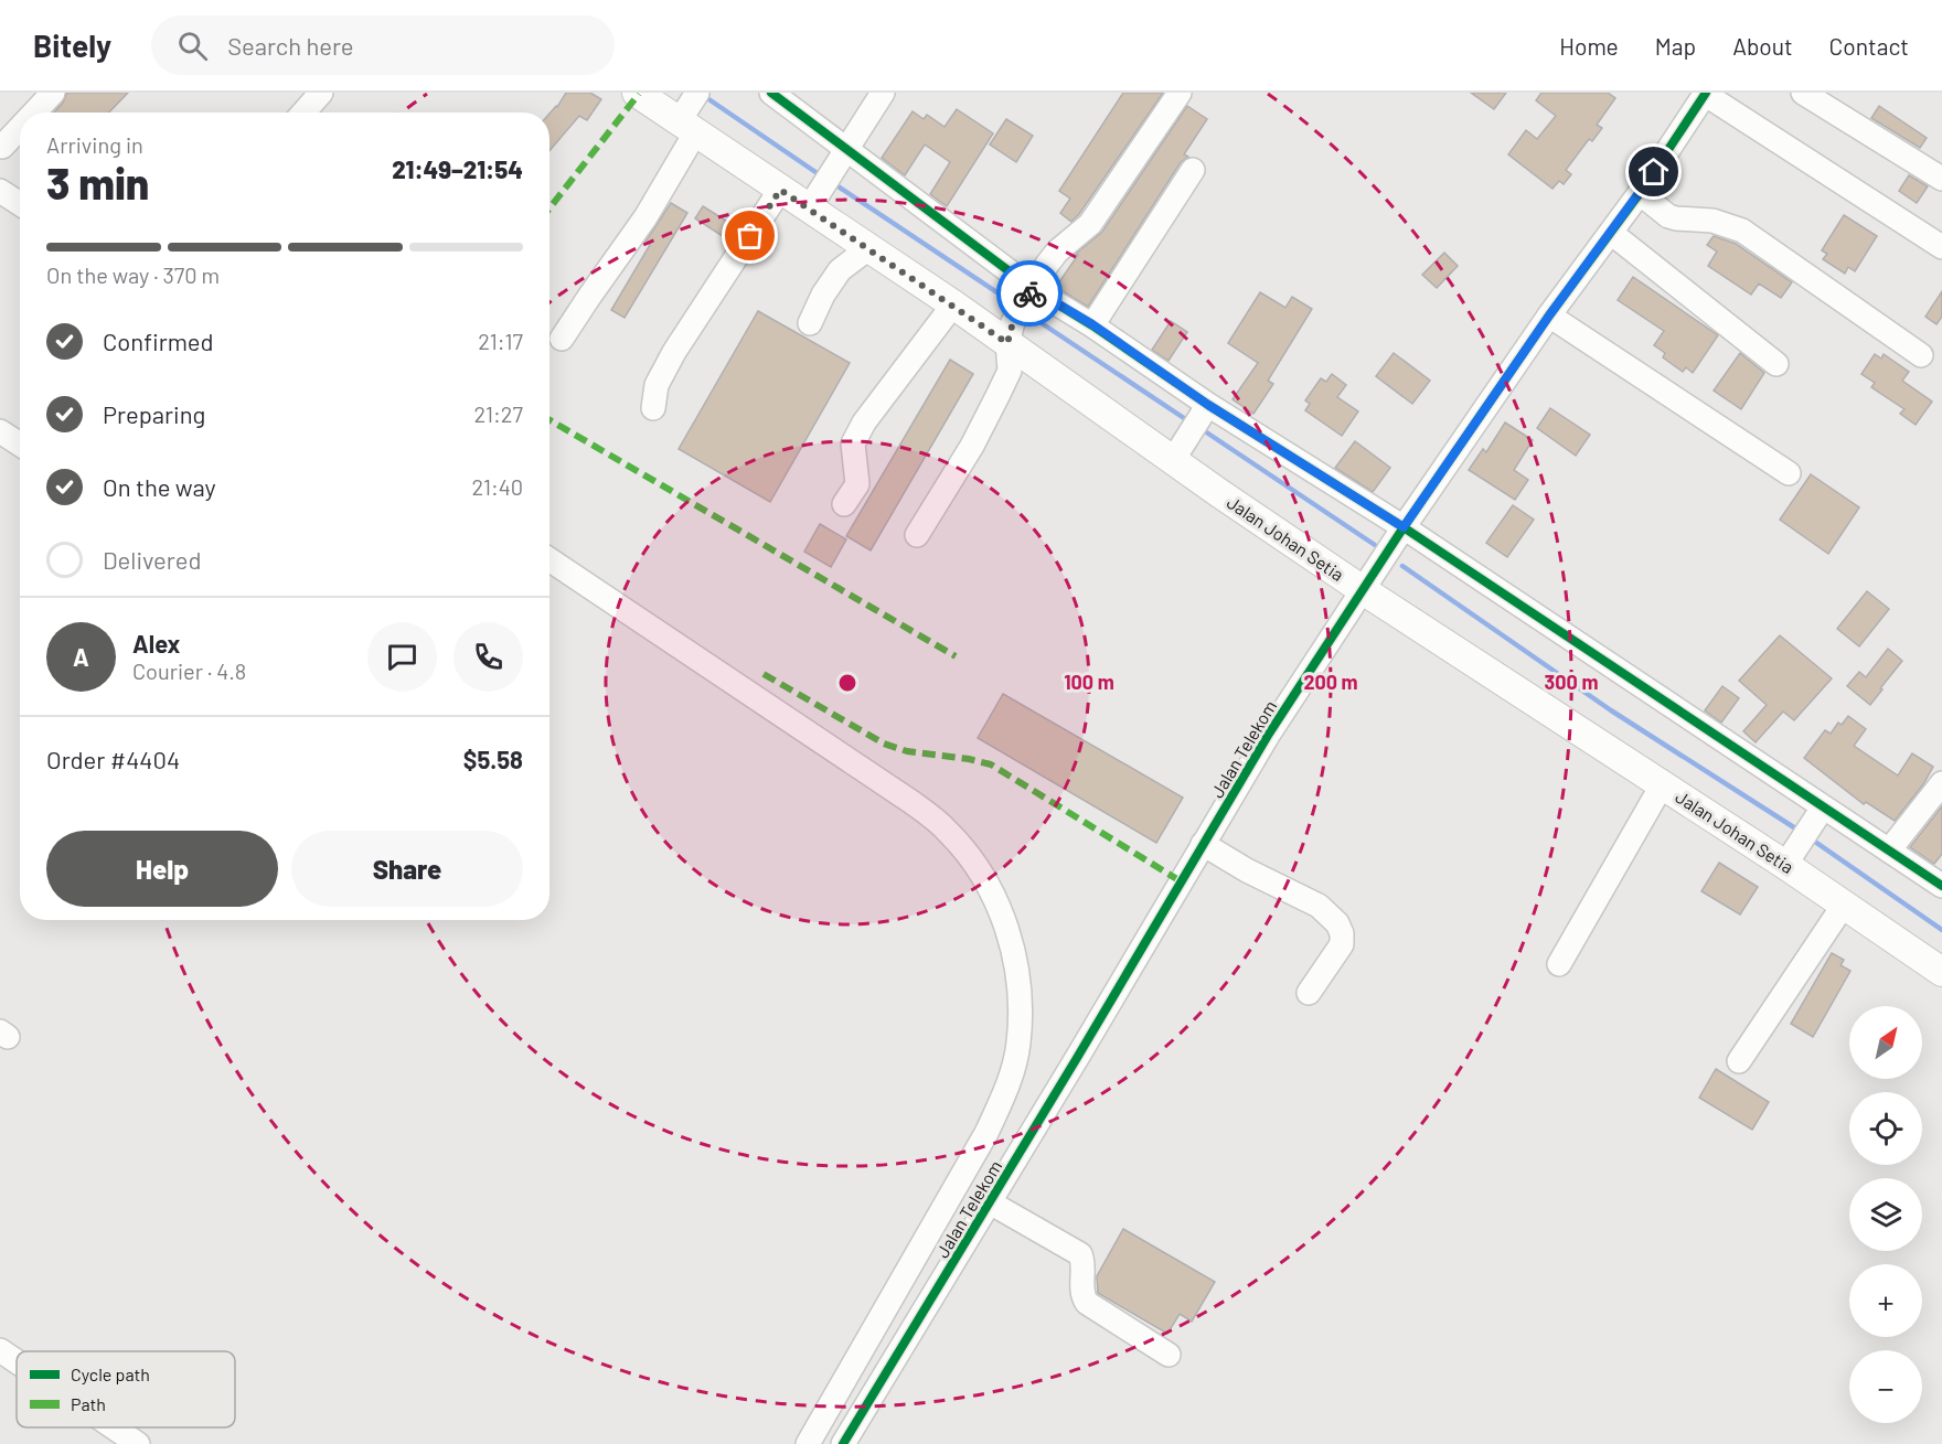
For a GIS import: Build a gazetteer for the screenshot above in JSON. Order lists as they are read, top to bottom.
{
  "streets": {
    "main road": ["Jalan Johan Setia"],
    "street": ["Jalan Telekom"]
  },
  "crossings": [
    ["Jalan Johan Setia", "Jalan Telekom"]
  ],
  "legend": ["Cycle path", "Path"],
  "north": "top right",
  "page": {
    "header": "Bitely",
    "search": "Search here",
    "nav": [
      "Home",
      "Map",
      "About",
      "Contact"
    ],
    "heading": ["3 min", "Arriving in", "21:49–21:54"],
    "panel": [
      "Alex",
      "Courier · 4.8",
      "Order #4404",
      "$5.58"
    ],
    "bar": "On the way · 370 m",
    "list": [
      ["Confirmed", "21:17"],
      ["Preparing", "21:27"],
      ["On the way", "21:40"],
      "Delivered"
    ],
    "round": "A",
    "buttons": ["Help", "Share"],
    "map_buttons": ["+", "−"]
  },
  "rings": ["100 m", "200 m", "300 m"]
}
